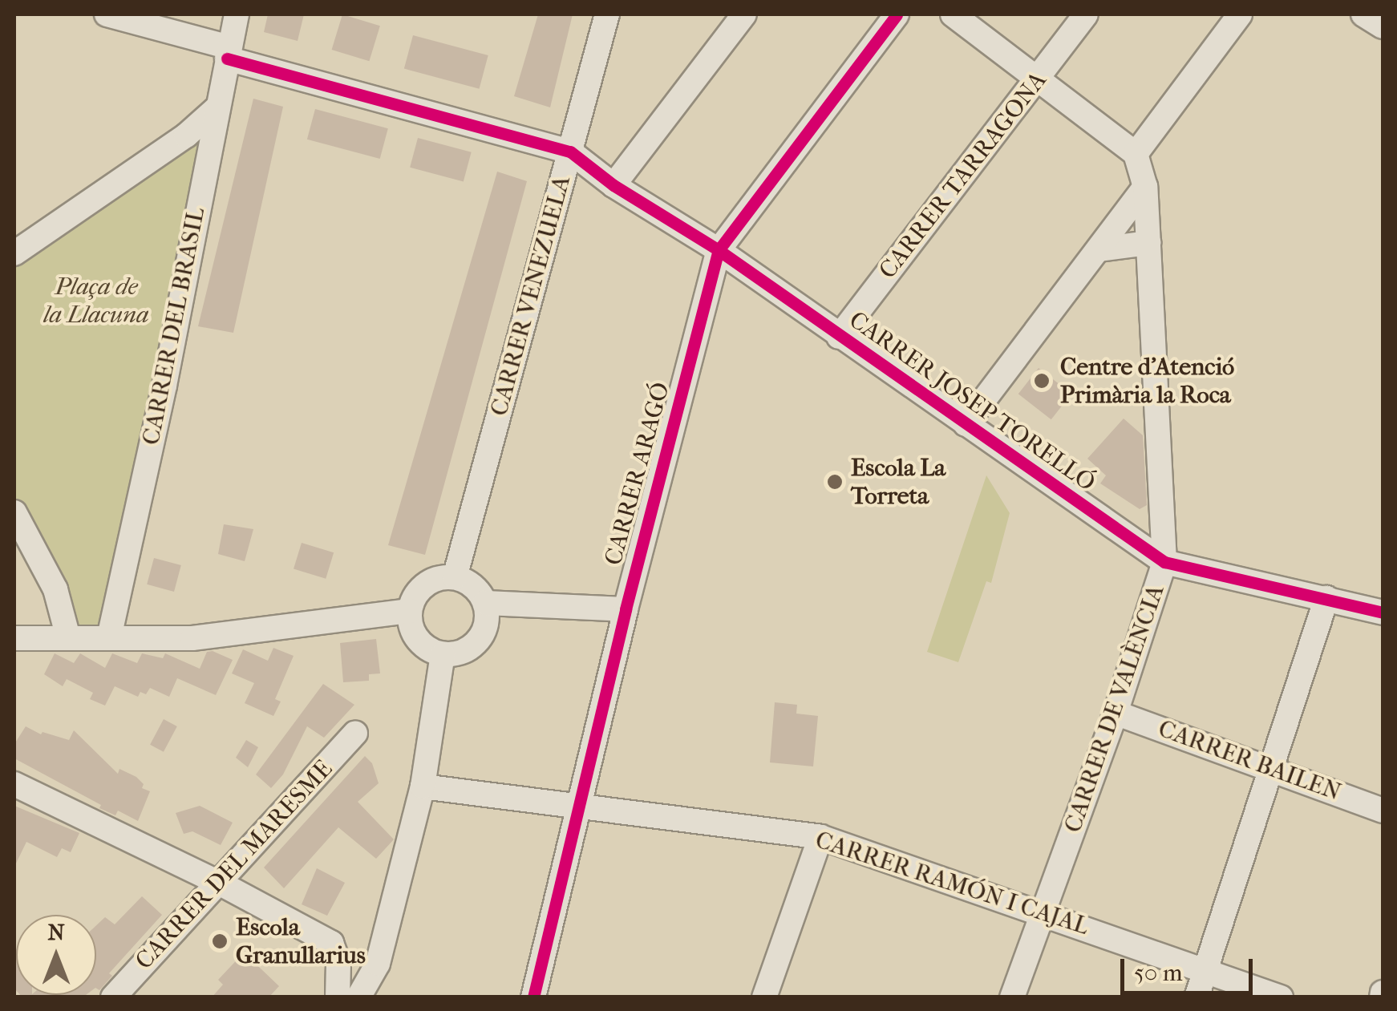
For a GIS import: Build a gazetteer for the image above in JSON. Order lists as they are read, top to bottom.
{
  "streets": {
    "street": [
      "CARRER TARRAGONA",
      "CARRER VENEZUELA",
      "CARRER DEL BRASIL",
      "CARRER JOSEP TORELLÓ",
      "CARRER ARAGÓ",
      "CARRER DE VALÈNCIA",
      "CARRER BAILEN",
      "CARRER DEL MARESME",
      "CARRER RAMÓN I CAJAL"
    ]
  },
  "crossings": [
    ["CARRER TARRAGONA", "CARRER JOSEP TORELLÓ"],
    ["CARRER VENEZUELA", "CARRER JOSEP TORELLÓ"],
    ["CARRER JOSEP TORELLÓ", "CARRER ARAGÓ"],
    ["CARRER JOSEP TORELLÓ", "CARRER DE VALÈNCIA"],
    ["CARRER ARAGÓ", "CARRER RAMÓN I CAJAL"],
    ["CARRER DE VALÈNCIA", "CARRER BAILEN"],
    ["CARRER DE VALÈNCIA", "CARRER RAMÓN I CAJAL"]
  ],
  "parks": ["Plaça de la Llacuna"],
  "places": ["Centre d'Atenció Primària la Roca", "Escola La Torreta", "Escola Granullarius"],
  "scale_bar": "50 m",
  "north": "top"
}
